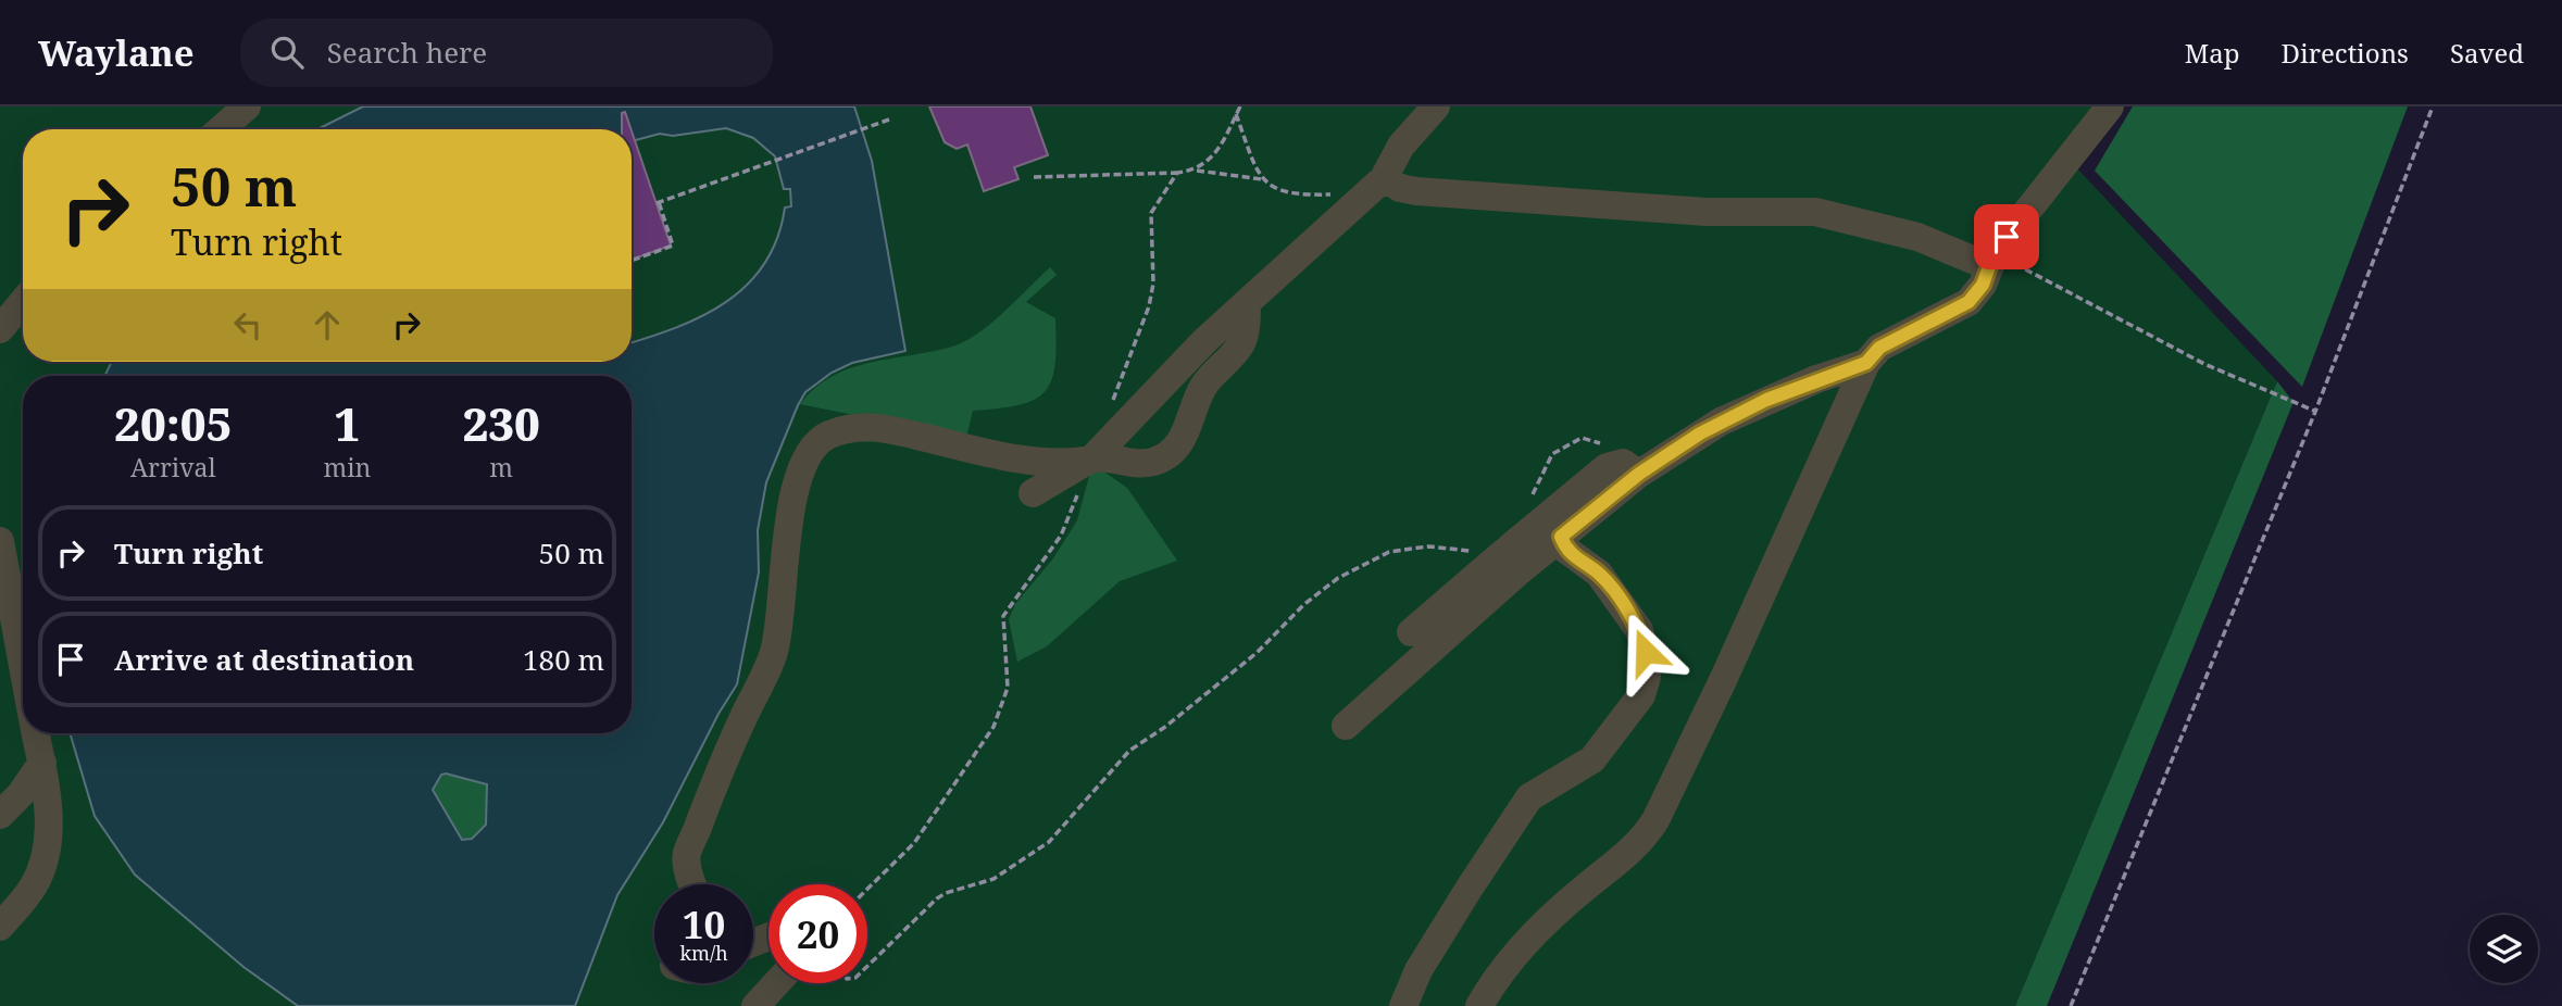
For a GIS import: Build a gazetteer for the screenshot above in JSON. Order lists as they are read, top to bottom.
{
  "page": {
    "header": "Waylane",
    "search": "Search here",
    "nav": ["Map", "Directions", "Saved"],
    "turn": ["50 m", "Turn right"],
    "eta": [
      "20:05",
      "Arrival",
      "1",
      "min",
      "230",
      "m"
    ],
    "list": [
      {
        "name": "Turn right",
        "value": "50 m"
      },
      {
        "name": "Arrive at destination",
        "value": "180 m"
      }
    ],
    "speed": "10 km/h",
    "limit": "20"
  }
}
